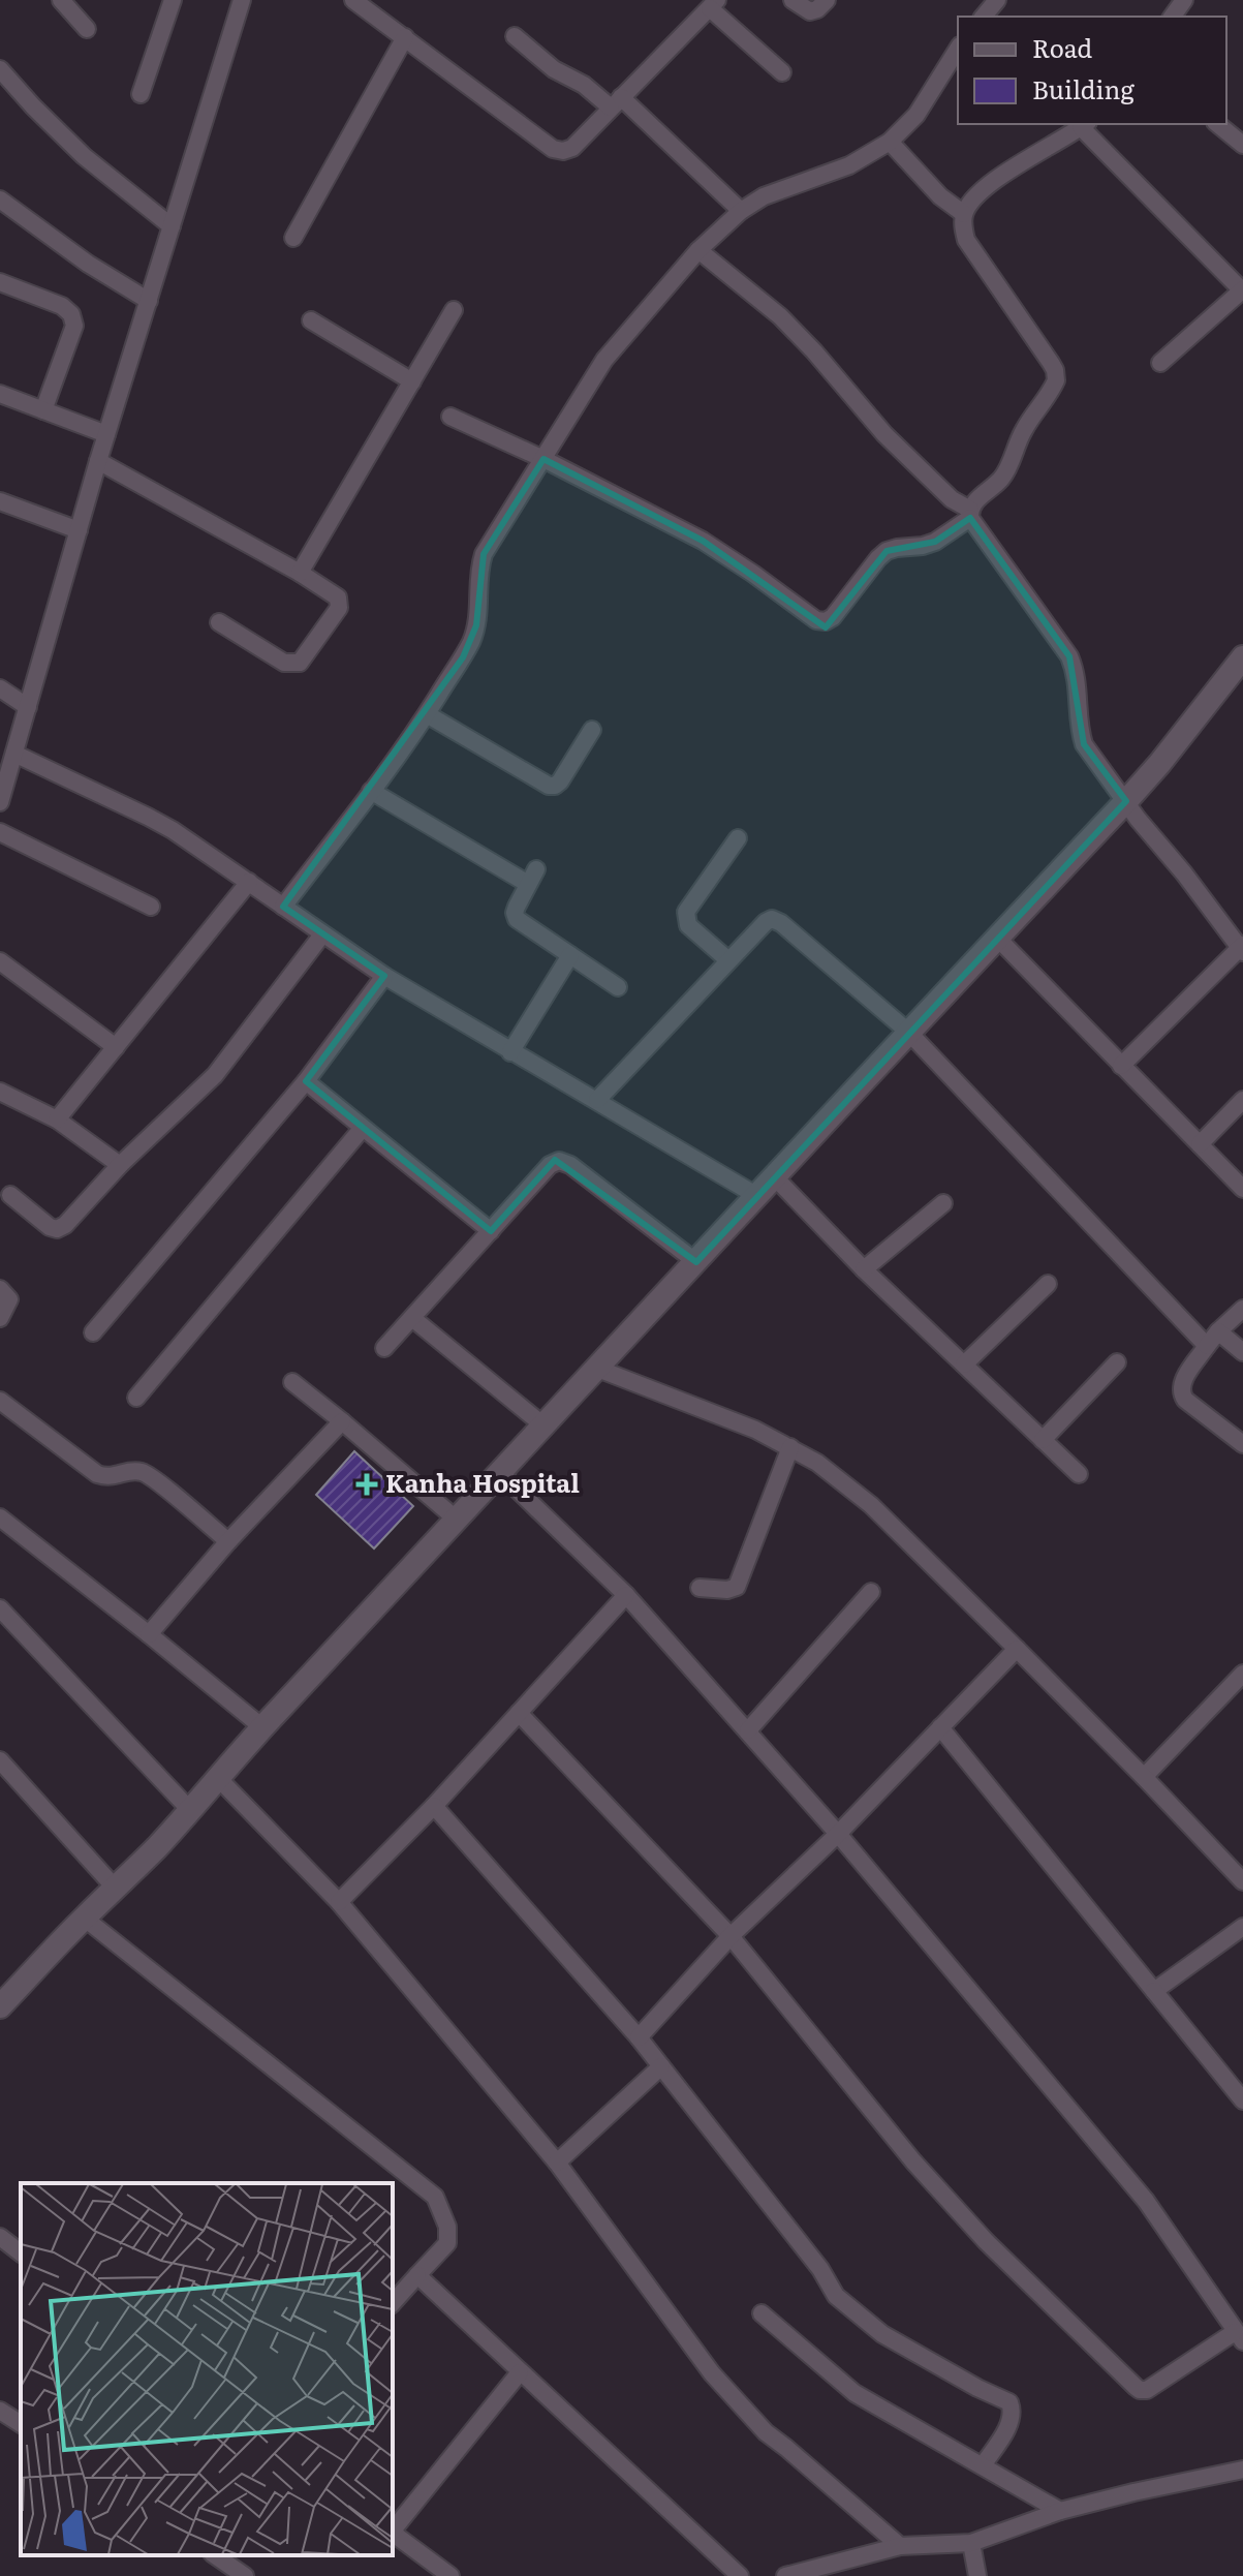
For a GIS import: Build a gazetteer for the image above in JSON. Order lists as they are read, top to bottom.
{
  "places": {
    "health": ["Kanha Hospital"]
  },
  "legend": ["Road", "Building"]
}
